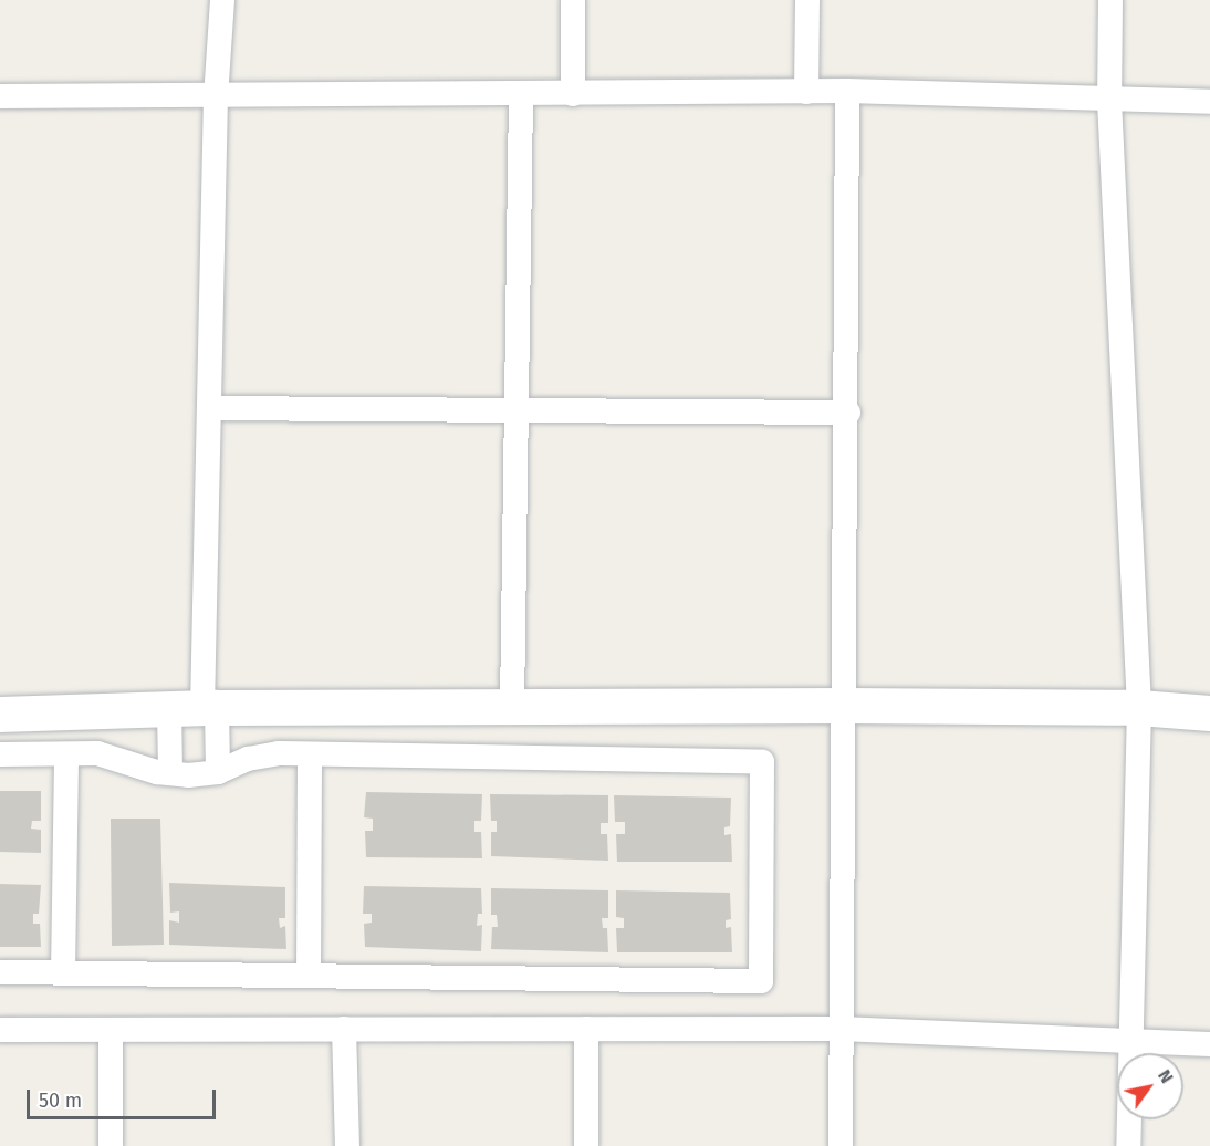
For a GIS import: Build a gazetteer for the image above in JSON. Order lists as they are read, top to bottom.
{
  "scale_bar": "50 m",
  "north": "top right"
}
